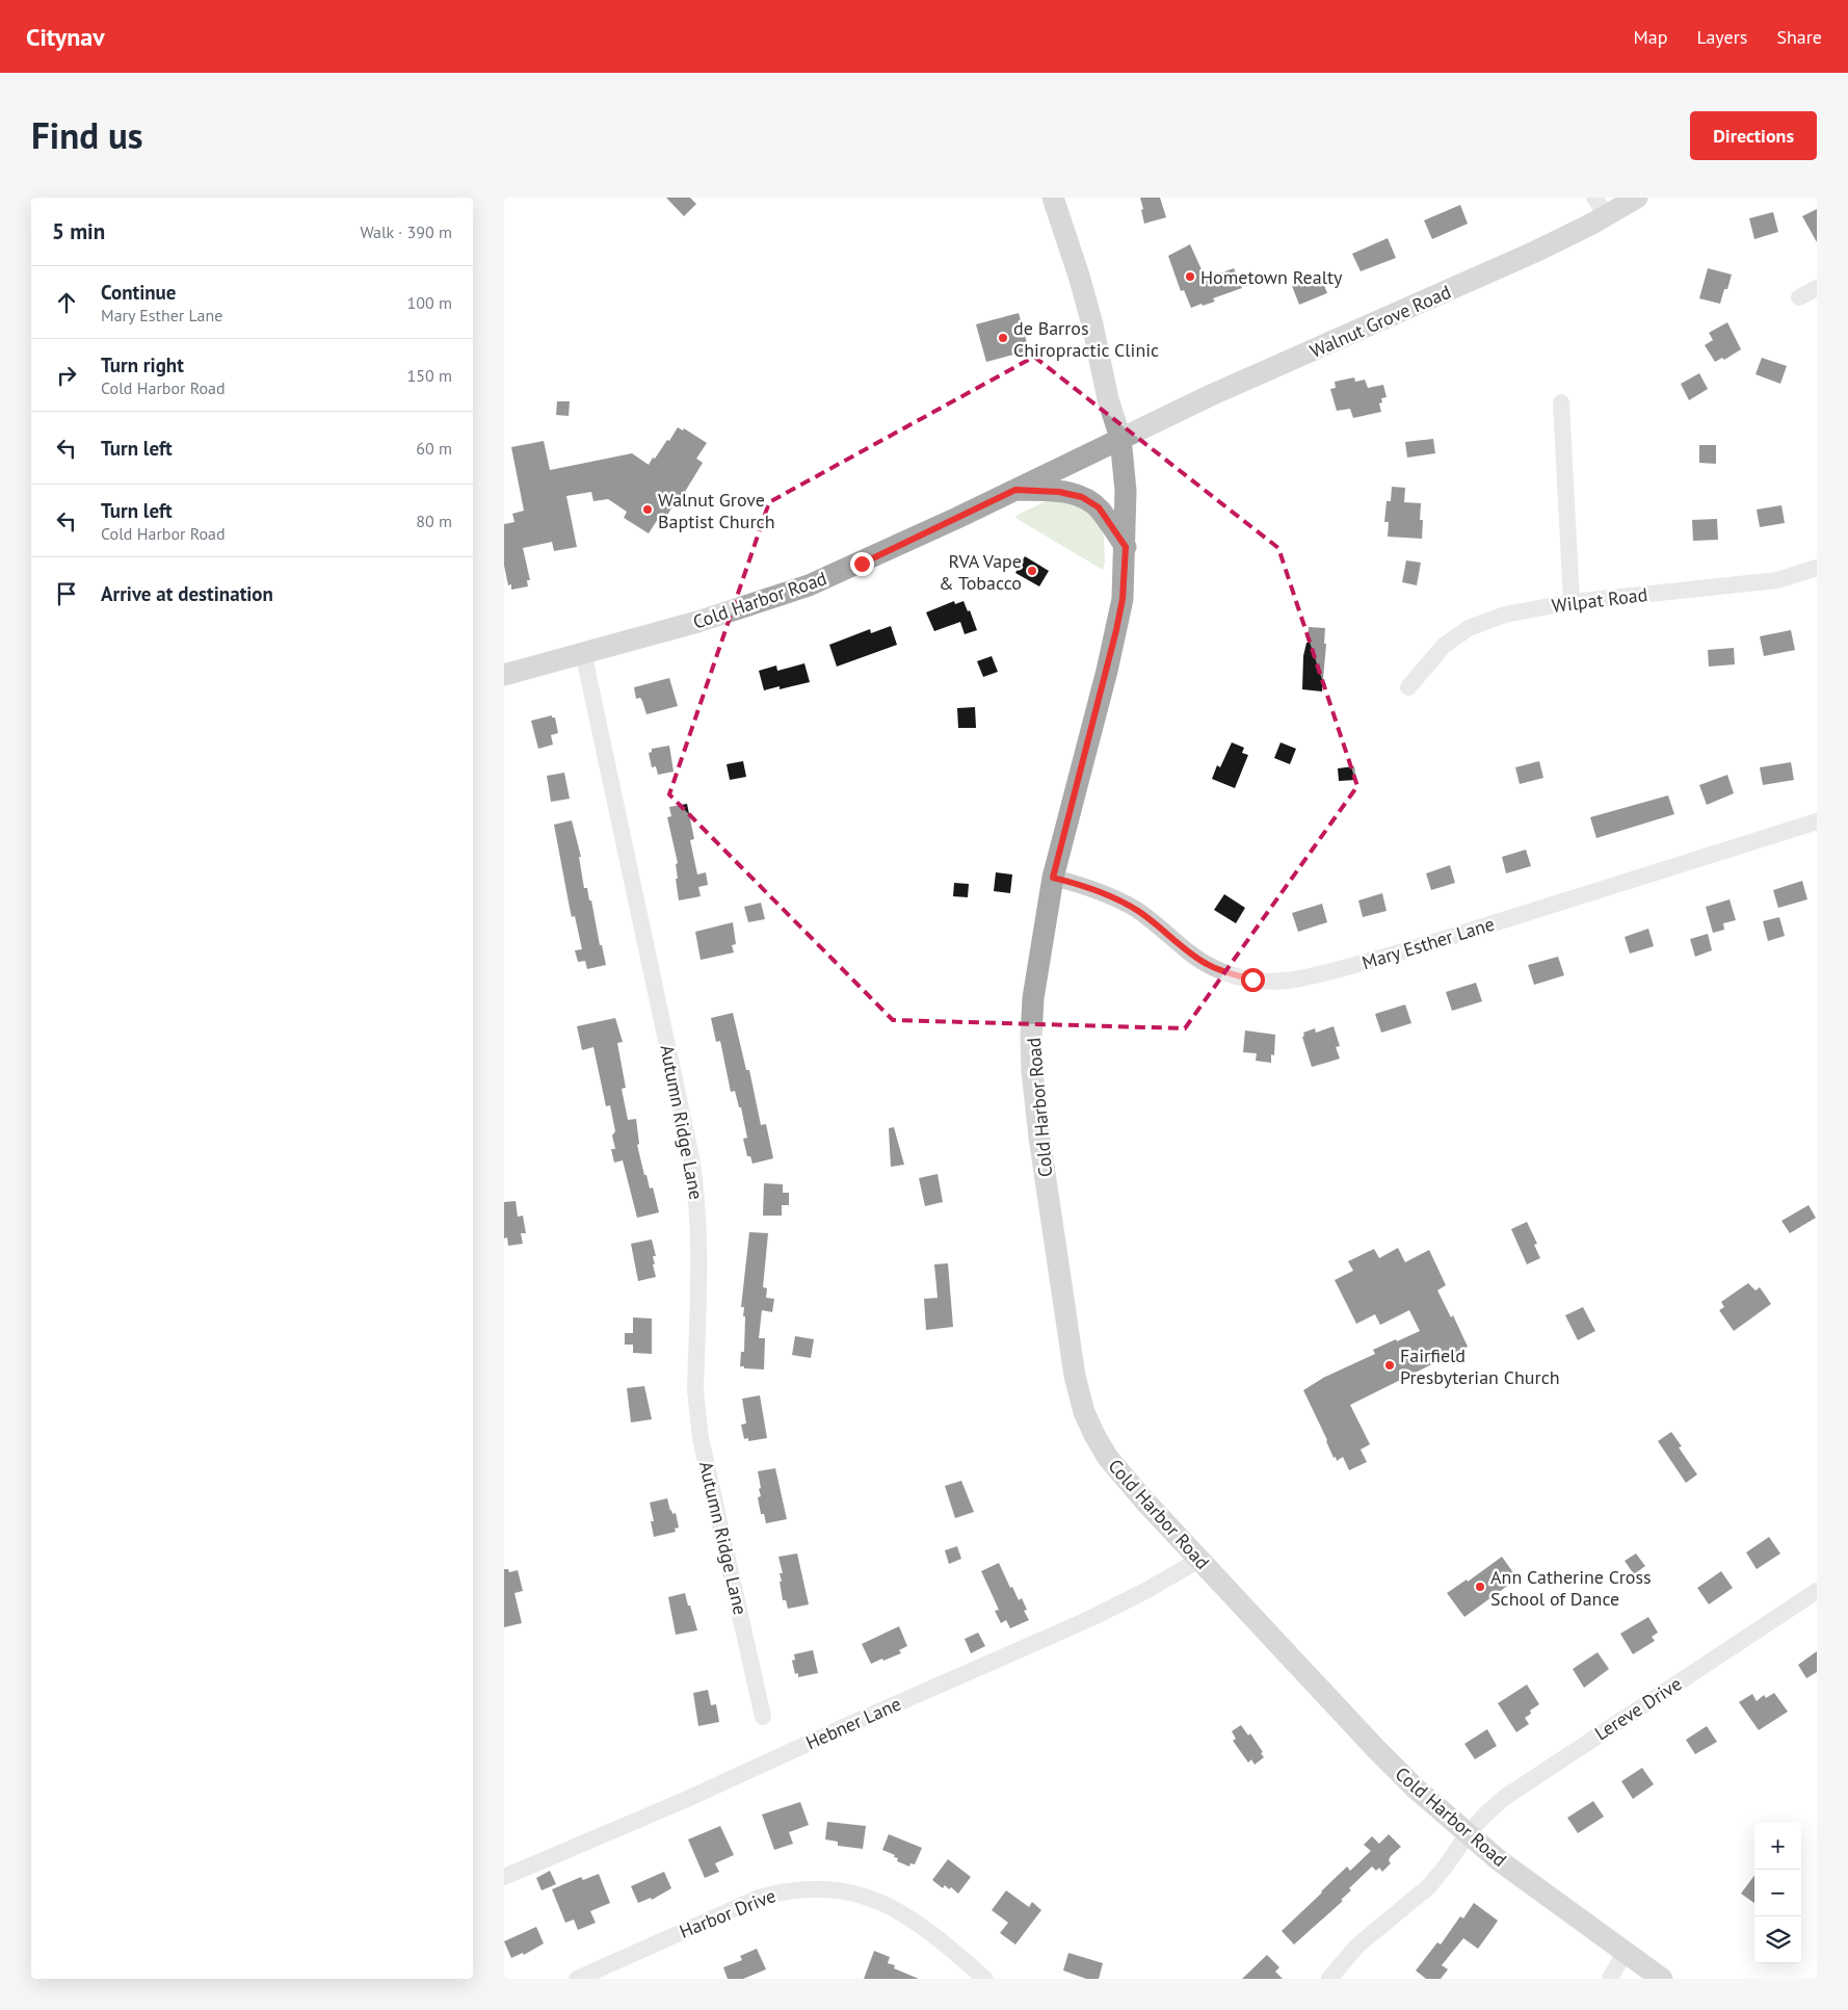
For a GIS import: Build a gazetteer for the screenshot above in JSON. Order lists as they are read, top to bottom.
{
  "streets": {
    "main road": ["Walnut Grove Road", "Cold Harbor Road"],
    "street": [
      "Wilpat Road",
      "Mary Esther Lane",
      "Autumn Ridge Lane",
      "Lereve Drive",
      "Hebner Lane",
      "Harbor Drive"
    ]
  },
  "crossings": [
    ["Walnut Grove Road", "Cold Harbor Road"],
    ["Cold Harbor Road", "Mary Esther Lane"],
    ["Cold Harbor Road", "Autumn Ridge Lane"],
    ["Cold Harbor Road", "Lereve Drive"],
    ["Cold Harbor Road", "Hebner Lane"]
  ],
  "places": [
    "Hometown Realty",
    "de Barros Chiropractic Clinic",
    "Walnut Grove Baptist Church",
    "RVA Vape & Tobacco",
    "Fairfield Presbyterian Church",
    "Ann Catherine Cross School of Dance"
  ],
  "page": {
    "header": "Citynav",
    "nav": ["Map", "Layers", "Share"],
    "title": "Find us",
    "buttons": "Directions",
    "heading": ["5 min", "Walk · 390 m"],
    "list": [
      ["Continue", "Mary Esther Lane", "100 m"],
      ["Turn right", "Cold Harbor Road", "150 m"],
      ["Turn left", "60 m"],
      ["Turn left", "Cold Harbor Road", "80 m"],
      "Arrive at destination"
    ],
    "map_buttons": ["+", "−"]
  }
}
